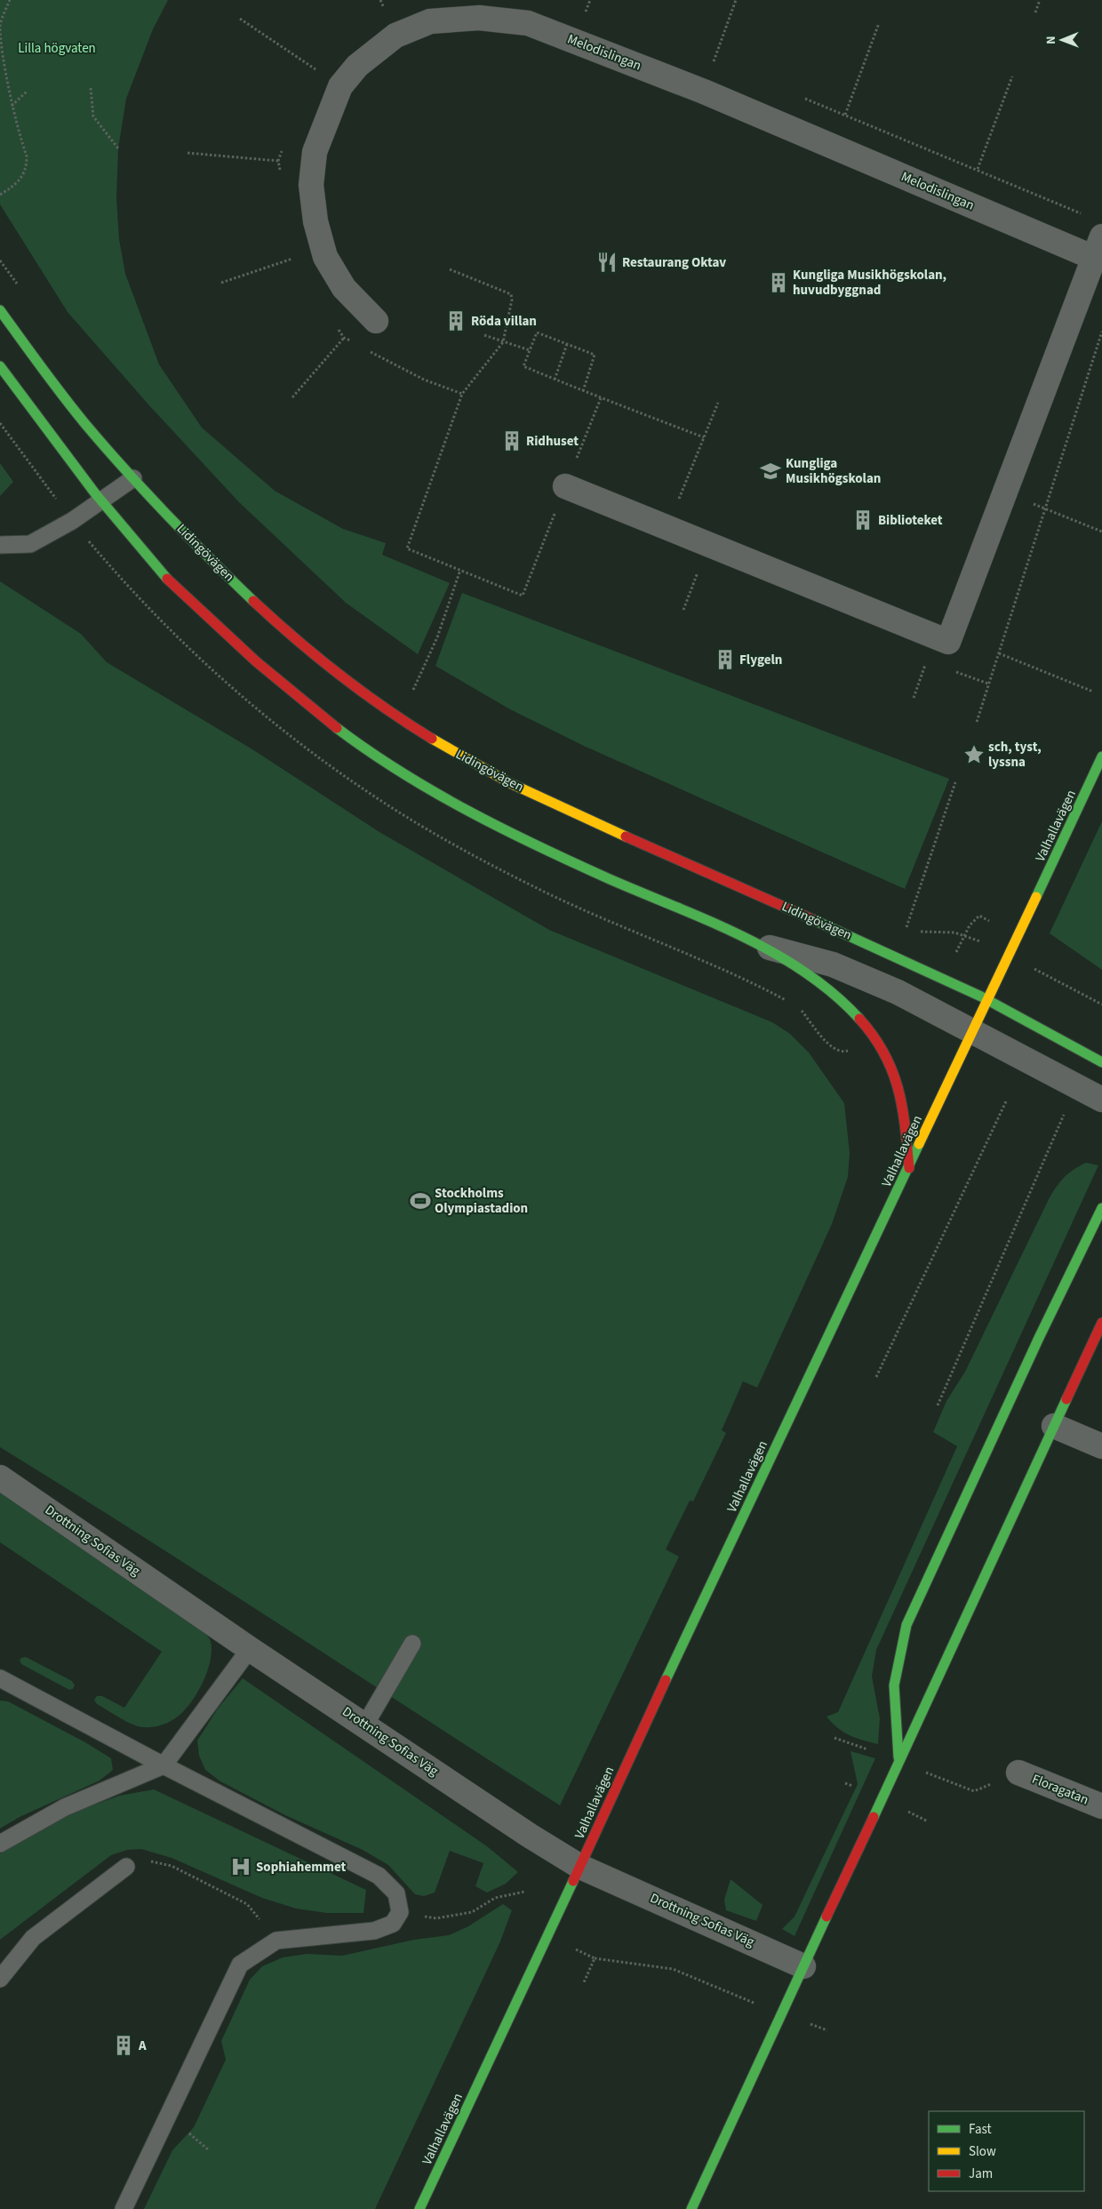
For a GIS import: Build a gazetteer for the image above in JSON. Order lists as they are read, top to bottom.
{
  "streets": {
    "main road": ["Lidingövägen", "Valhallavägen"],
    "street": ["Melodislingan", "Drottning Sofias Väg", "Floragatan"]
  },
  "crossings": [
    ["Lidingövägen", "Valhallavägen"],
    ["Valhallavägen", "Drottning Sofias Väg"]
  ],
  "parks": ["Lilla högvaten"],
  "places": {
    "restaurant": ["Restaurang Oktav"],
    "building": [
      "Kungliga Musikhögskolan, huvudbyggnad",
      "Röda villan",
      "Ridhuset",
      "Biblioteket",
      "Flygeln",
      "A"
    ],
    "school or university": ["Kungliga Musikhögskolan"],
    "place": ["sch, tyst, lyssna"],
    "sports": ["Stockholms Olympiastadion"],
    "hospital": ["Sophiahemmet"]
  },
  "legend": ["Fast", "Slow", "Jam"],
  "north": "left"
}
